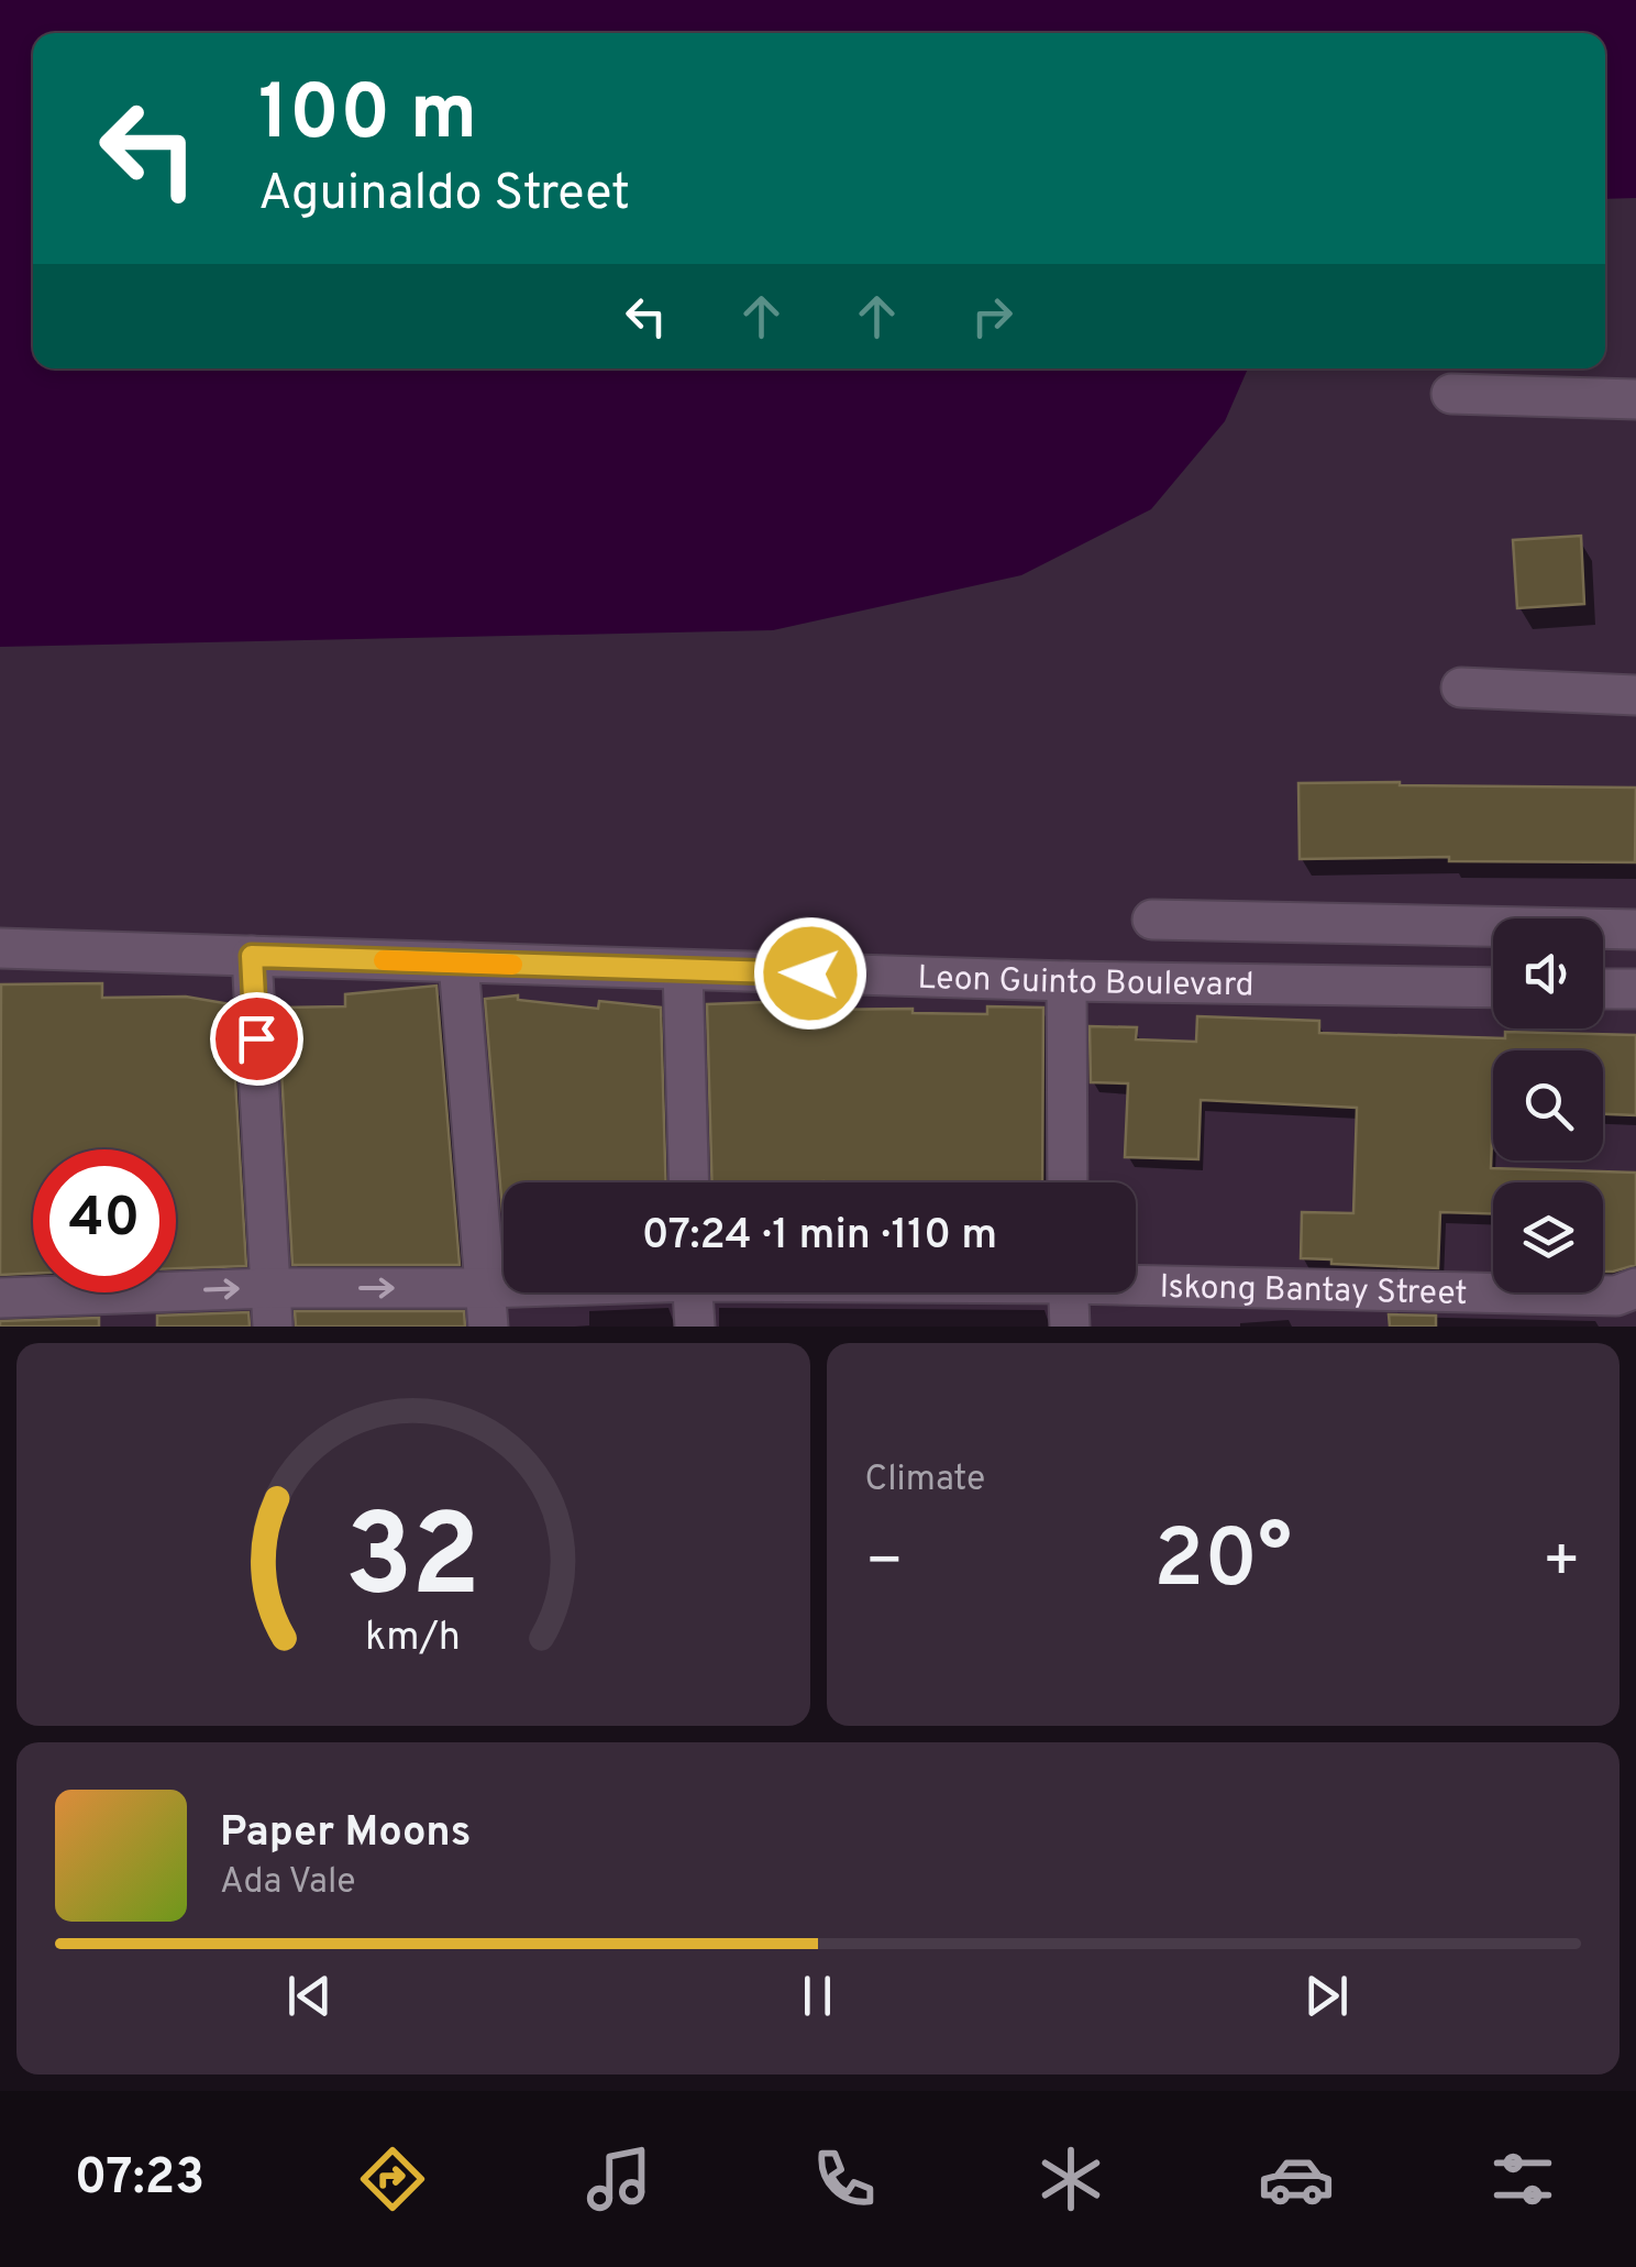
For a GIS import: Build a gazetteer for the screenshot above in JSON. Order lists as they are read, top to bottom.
{
  "streets": {
    "street": ["Leon Guinto Boulevard", "Iskong Bantay Street"]
  },
  "one_way": ["Iskong Bantay Street"],
  "page": {
    "turn": ["100 m", "Aguinaldo Street"],
    "limit": "40",
    "trip": "07:24 · 1 min · 110 m",
    "tile": "Climate",
    "heat": ["−", "20°", "+"],
    "song": ["Paper Moons", "Ada Vale"],
    "tabs": "07:23",
    "gauge": ["32", "km/h"]
  }
}
